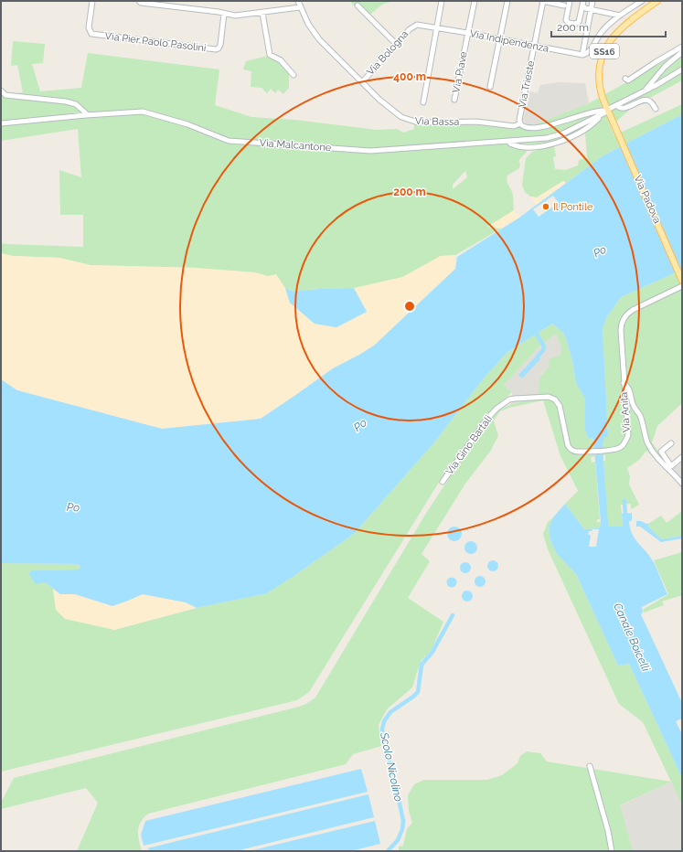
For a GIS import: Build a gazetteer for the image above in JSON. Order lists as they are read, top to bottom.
{
  "streets": {
    "main road": ["SS16", "Via Padova"],
    "street": [
      "Via Indipendenza",
      "Via Pier Paolo Pasolini",
      "Via Bologna",
      "Via Piave",
      "Via Trieste",
      "Via Bassa",
      "Via Malcantone",
      "Via Anita",
      "Via Gino Bartali"
    ]
  },
  "crossings": [
    ["Via Indipendenza", "Via Bologna"],
    ["Via Indipendenza", "Via Piave"],
    ["Via Indipendenza", "Via Trieste"],
    ["SS16", "Via Padova"],
    ["Via Bologna", "Via Bassa"],
    ["Via Trieste", "Via Bassa"],
    ["Via Bassa", "Via Malcantone"],
    ["Via Anita", "Via Gino Bartali"]
  ],
  "water": ["Po", "Canale Boicelli", "Scolo Nicolino"],
  "places": ["Il Pontile"],
  "scale_bar": "200 m",
  "rings": ["400 m", "200 m"]
}
